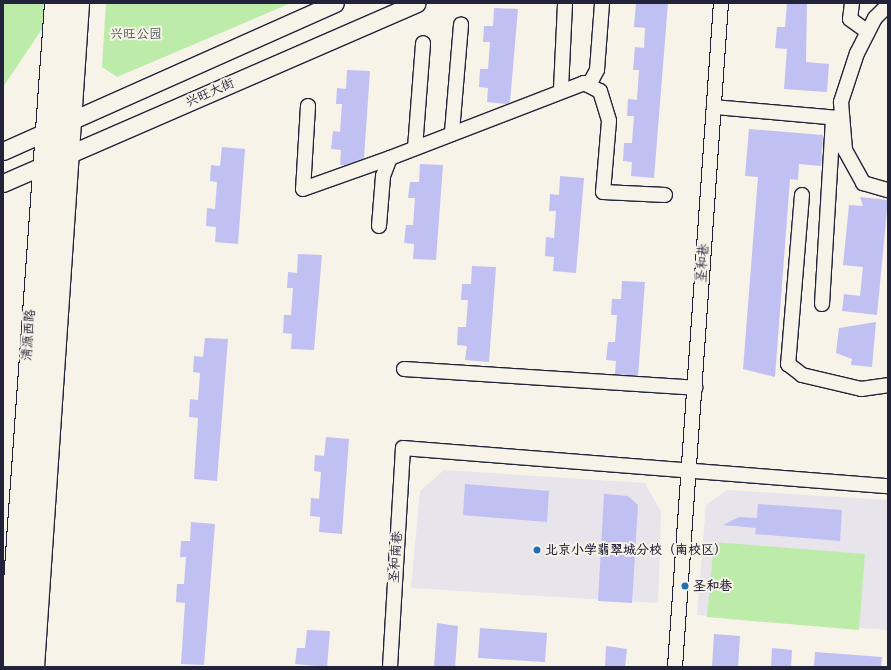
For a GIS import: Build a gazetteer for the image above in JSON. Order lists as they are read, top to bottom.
{
  "streets": {
    "main road": ["兴旺大街", "清源西路"],
    "street": ["圣和巷", "圣和南巷"]
  },
  "crossings": [
    ["兴旺大街", "清源西路"],
    ["圣和巷", "圣和南巷"]
  ],
  "parks": ["兴旺公园"],
  "places": ["北京小学翡翠城分校（南校区）", "圣和巷"]
}
